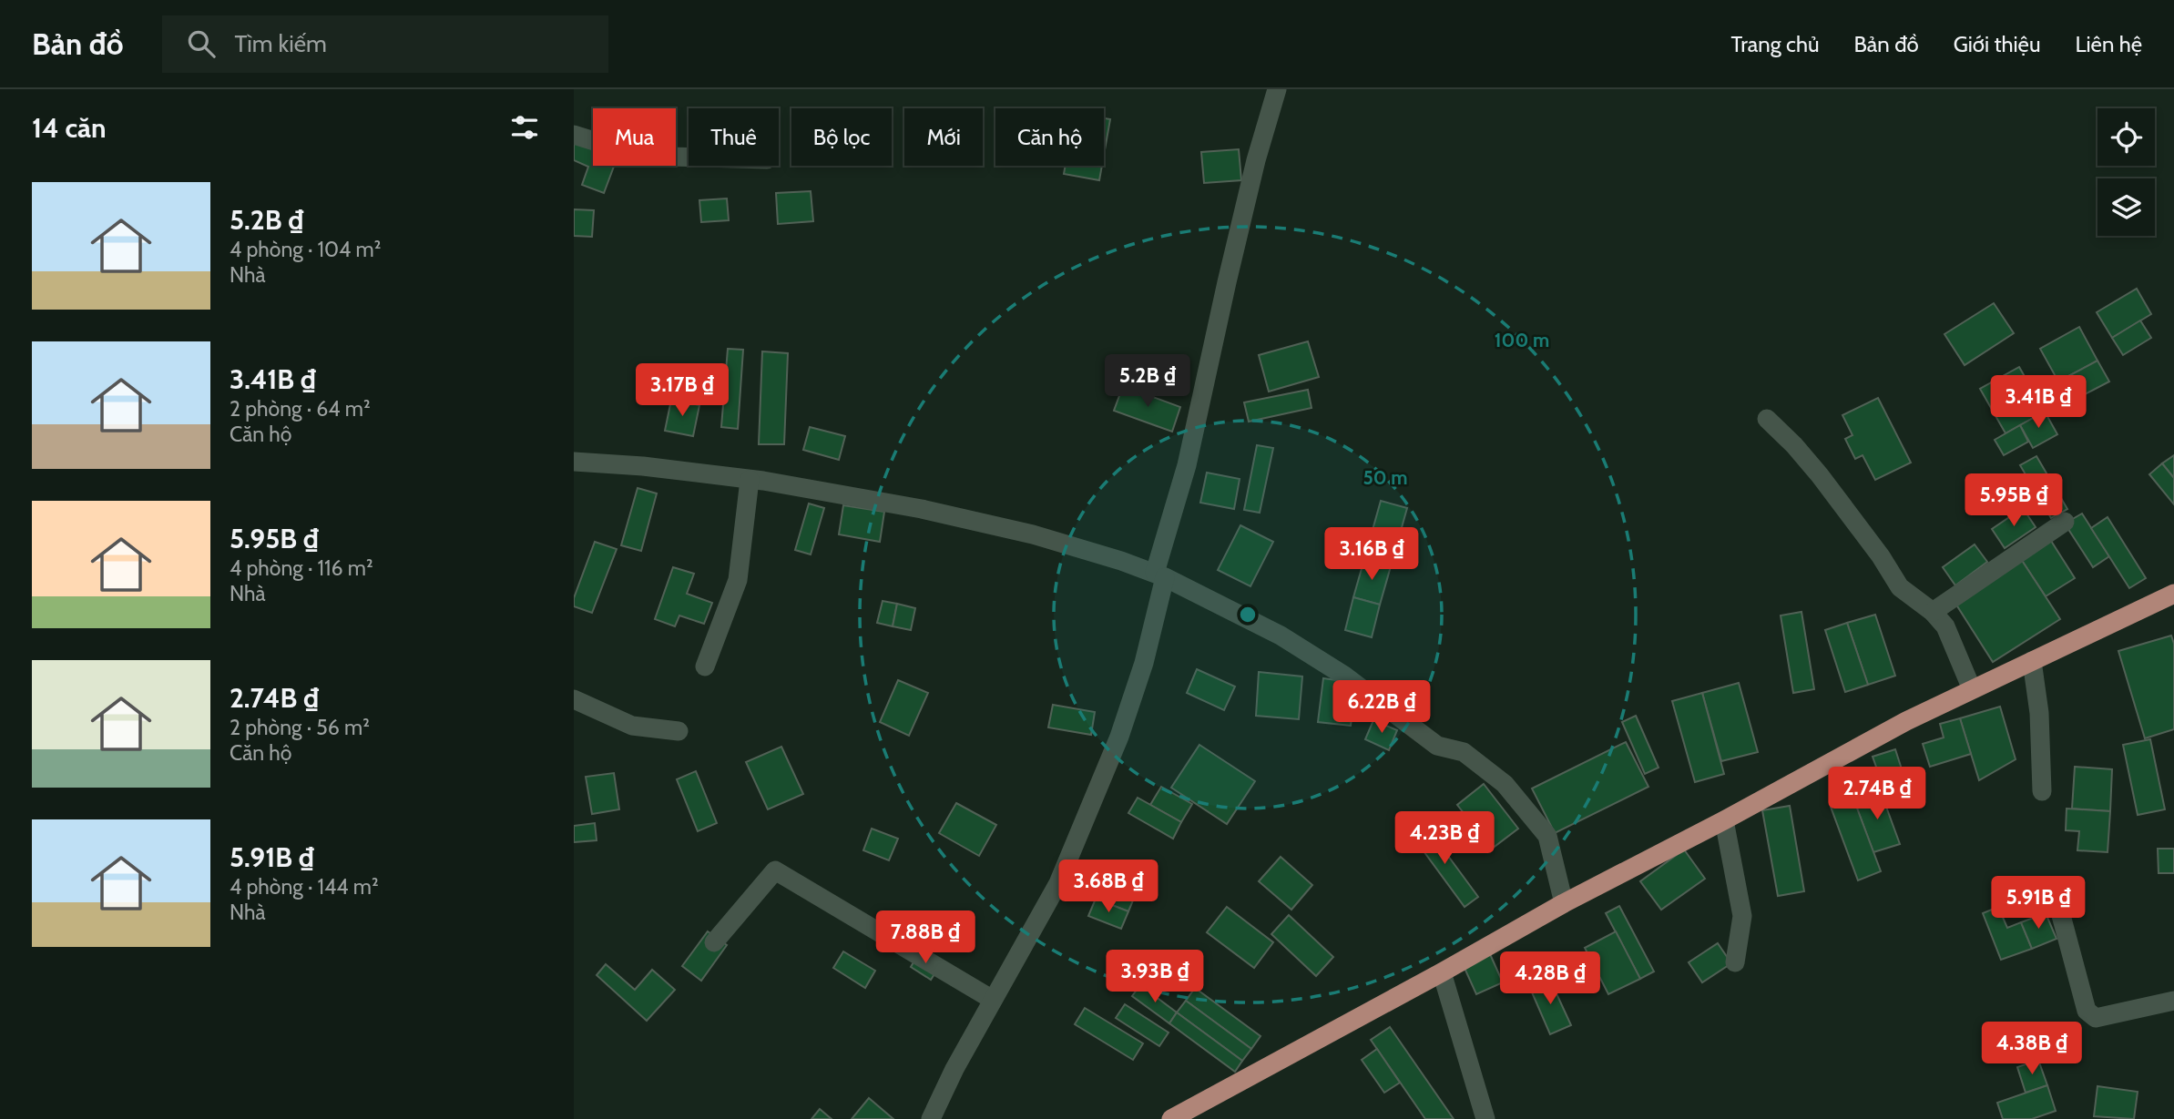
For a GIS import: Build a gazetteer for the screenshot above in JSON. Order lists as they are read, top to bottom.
{
  "page": {
    "header": "Bản đồ",
    "search": "Tìm kiếm",
    "nav": [
      "Trang chủ",
      "Bản đồ",
      "Giới thiệu",
      "Liên hệ"
    ],
    "heading": "14 căn",
    "chip": [
      "Mua",
      "Thuê",
      "Bộ lọc",
      "Mới",
      "Căn hộ"
    ],
    "list": [
      {
        "name": "5.2B ₫",
        "note": "4 phòng · 104 m² · Nhà"
      },
      {
        "name": "3.41B ₫",
        "note": "2 phòng · 64 m² · Căn hộ"
      },
      {
        "name": "5.95B ₫",
        "note": "4 phòng · 116 m² · Nhà"
      },
      {
        "name": "2.74B ₫",
        "note": "2 phòng · 56 m² · Căn hộ"
      },
      {
        "name": "5.91B ₫",
        "note": "4 phòng · 144 m² · Nhà"
      }
    ],
    "price": [
      "5.2B ₫",
      "3.17B ₫",
      "3.41B ₫",
      "5.95B ₫",
      "3.16B ₫",
      "6.22B ₫",
      "2.74B ₫",
      "4.23B ₫",
      "3.68B ₫",
      "5.91B ₫",
      "7.88B ₫",
      "3.93B ₫",
      "4.28B ₫",
      "4.38B ₫"
    ]
  },
  "rings": ["100 m", "50 m"]
}
